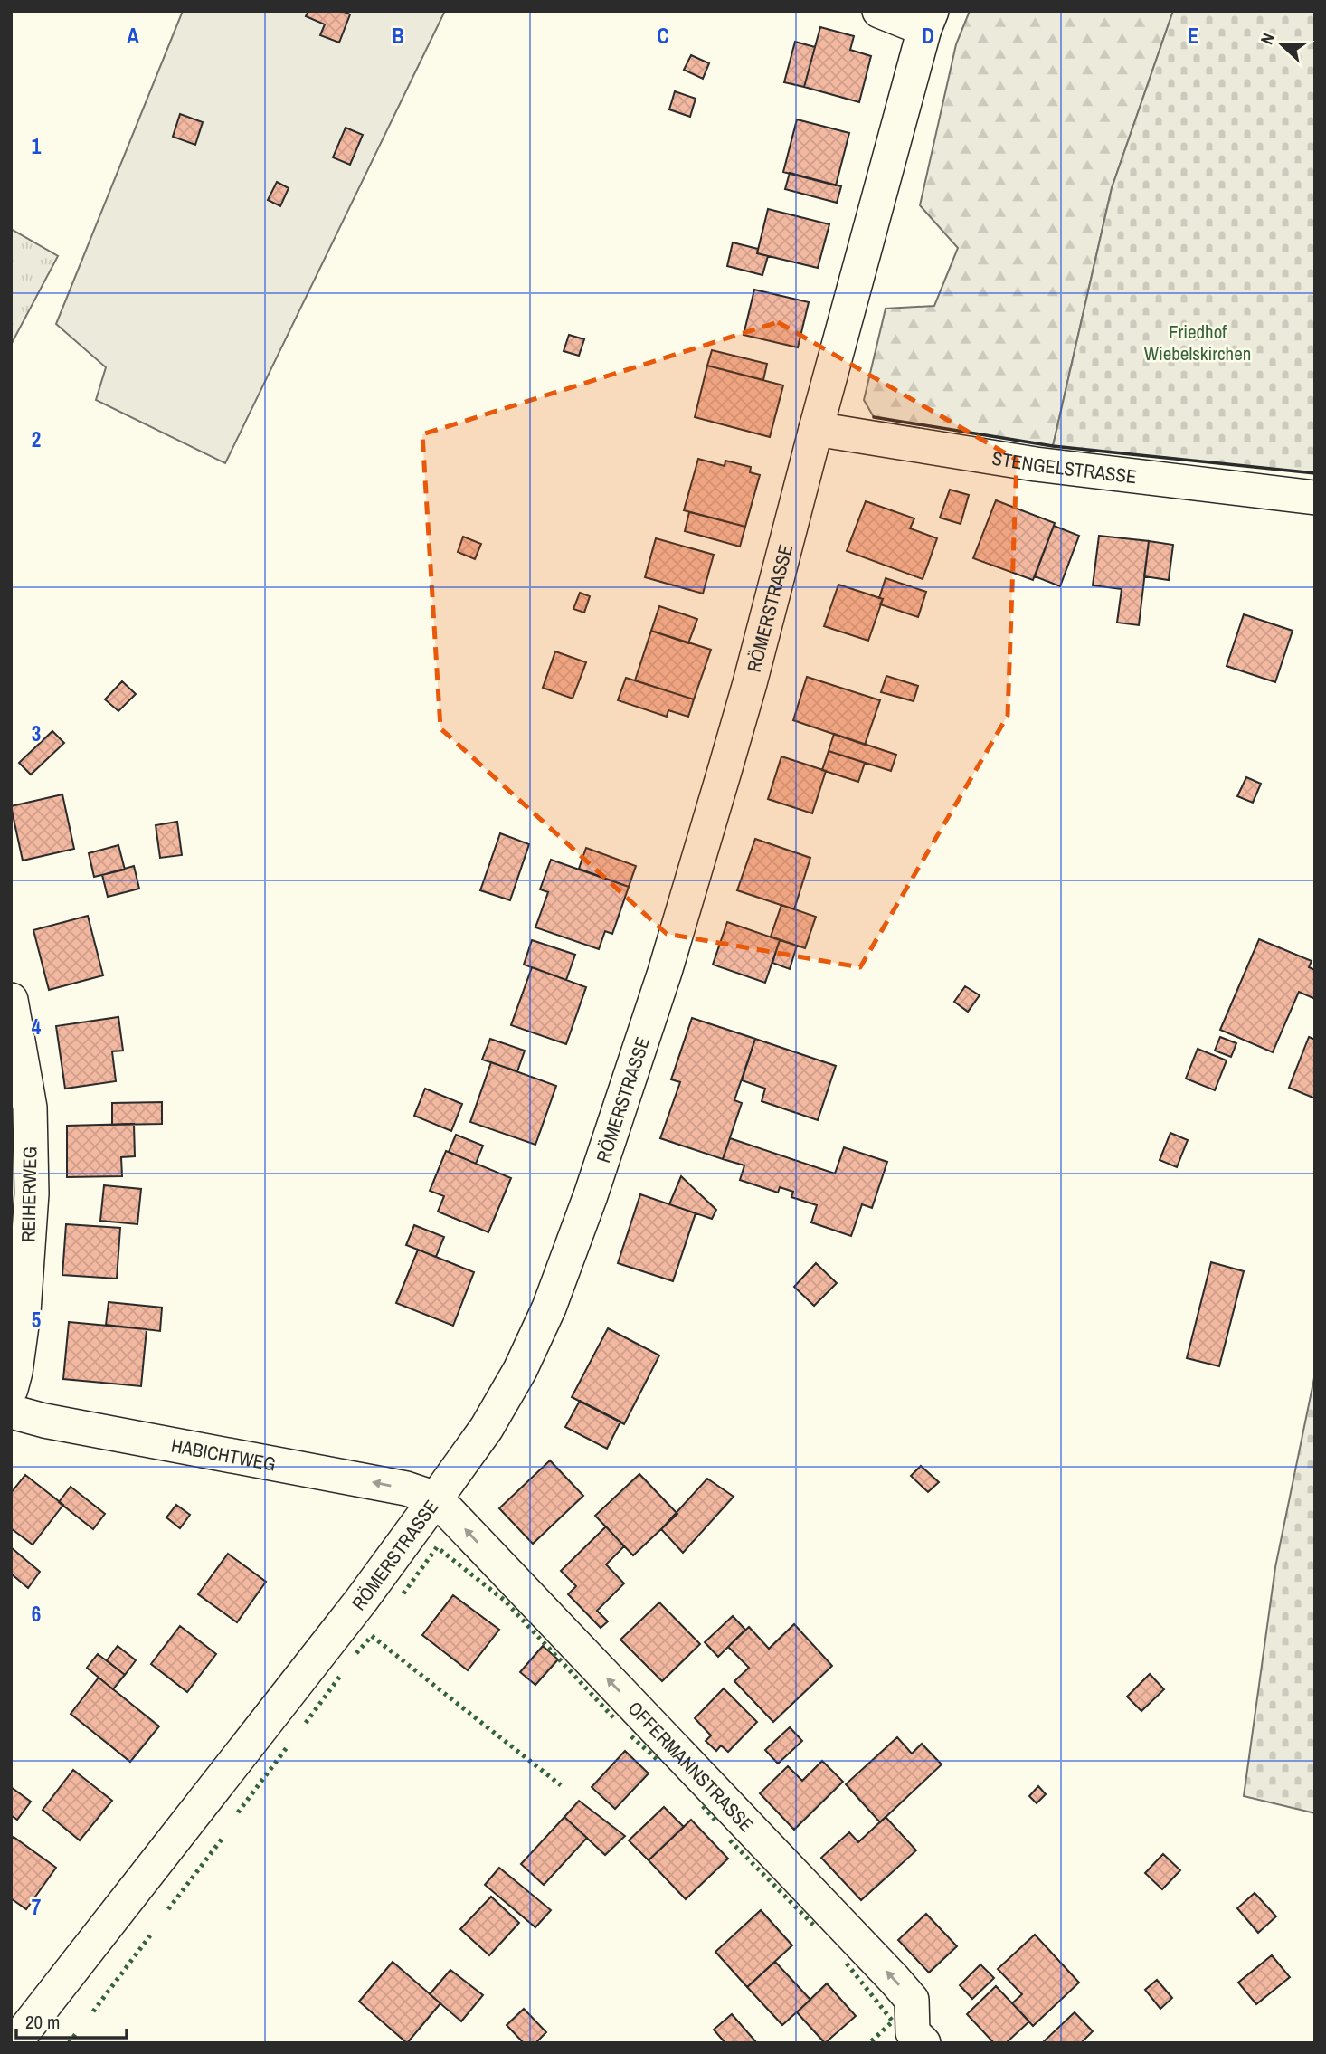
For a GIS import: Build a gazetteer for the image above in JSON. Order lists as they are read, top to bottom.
{
  "streets": {
    "street": [
      "STENGELSTRASSE",
      "RÖMERSTRASSE",
      "REIHERWEG",
      "HABICHTWEG",
      "OFFERMANNSTRASSE"
    ]
  },
  "crossings": [
    ["STENGELSTRASSE", "RÖMERSTRASSE"],
    ["RÖMERSTRASSE", "HABICHTWEG"],
    ["RÖMERSTRASSE", "OFFERMANNSTRASSE"],
    ["HABICHTWEG", "OFFERMANNSTRASSE"]
  ],
  "one_way": ["HABICHTWEG", "OFFERMANNSTRASSE"],
  "parks": ["Friedhof Wiebelskirchen"],
  "scale_bar": "20 m",
  "north": "left",
  "grid": {
    "columns": [
      "A",
      "B",
      "C",
      "D",
      "E"
    ],
    "rows": [
      "1",
      "2",
      "3",
      "4",
      "5",
      "6",
      "7"
    ]
  }
}
